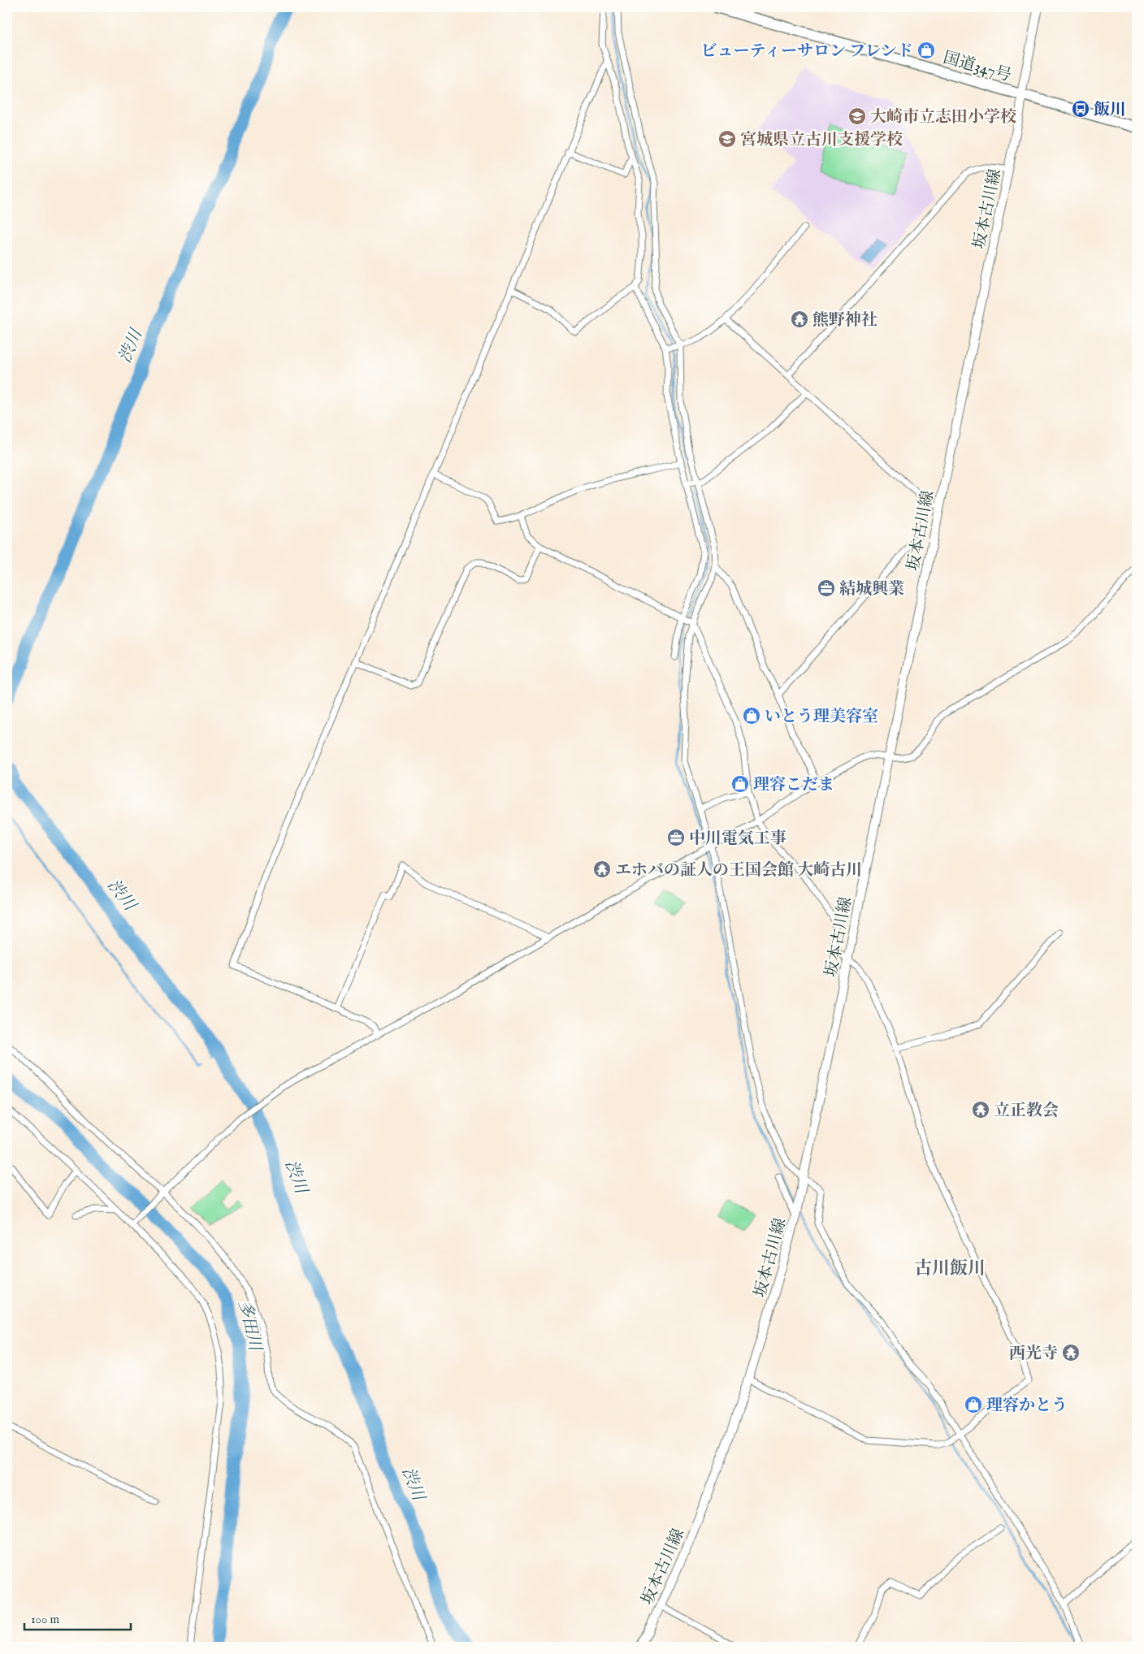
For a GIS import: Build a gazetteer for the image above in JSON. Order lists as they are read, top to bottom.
{
  "streets": {
    "highway": ["国道347号"],
    "main road": ["坂本古川線"]
  },
  "crossings": [
    ["国道347号", "坂本古川線"]
  ],
  "districts": ["古川飯川"],
  "water": ["渋川", "多田川"],
  "places": {
    "shop": [
      "ビューティーサロン フレンド",
      "いとう理美容室",
      "理容こだま",
      "理容かとう"
    ],
    "bus stop": ["飯川"],
    "school or university": ["大崎市立志田小学校", "宮城県立古川支援学校"],
    "temple": [
      "熊野神社",
      "エホバの証人の王国会館 大崎古川",
      "立正教会",
      "西光寺"
    ],
    "office": ["結城興業", "中川電気工事"]
  },
  "scale_bar": "100 m"
}
